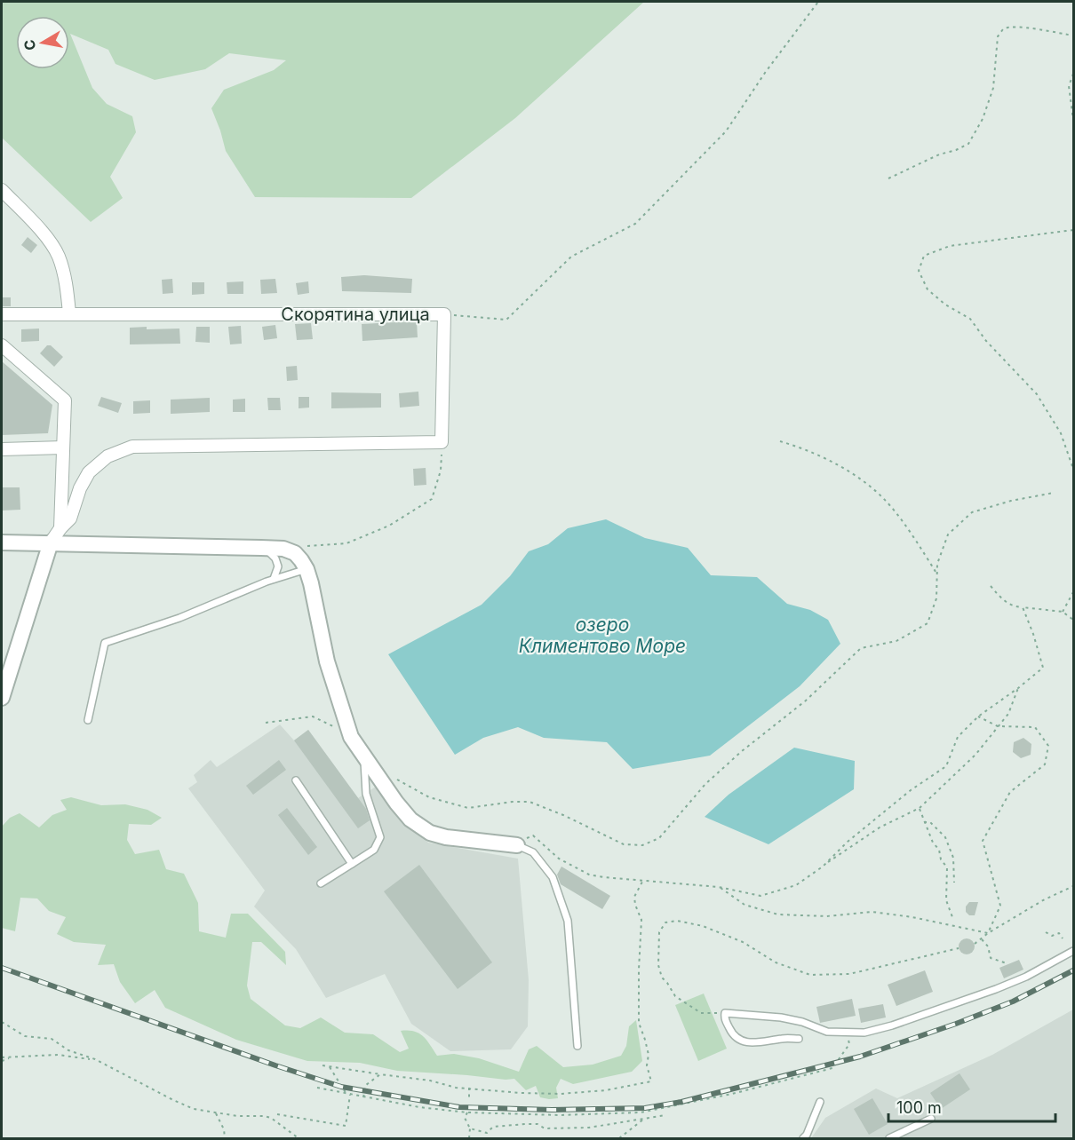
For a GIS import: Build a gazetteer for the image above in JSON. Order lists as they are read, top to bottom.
{
  "streets": {
    "street": ["Скорятина улица"]
  },
  "water": ["озеро Климентово Море"],
  "scale_bar": "100 m",
  "north": "left"
}
